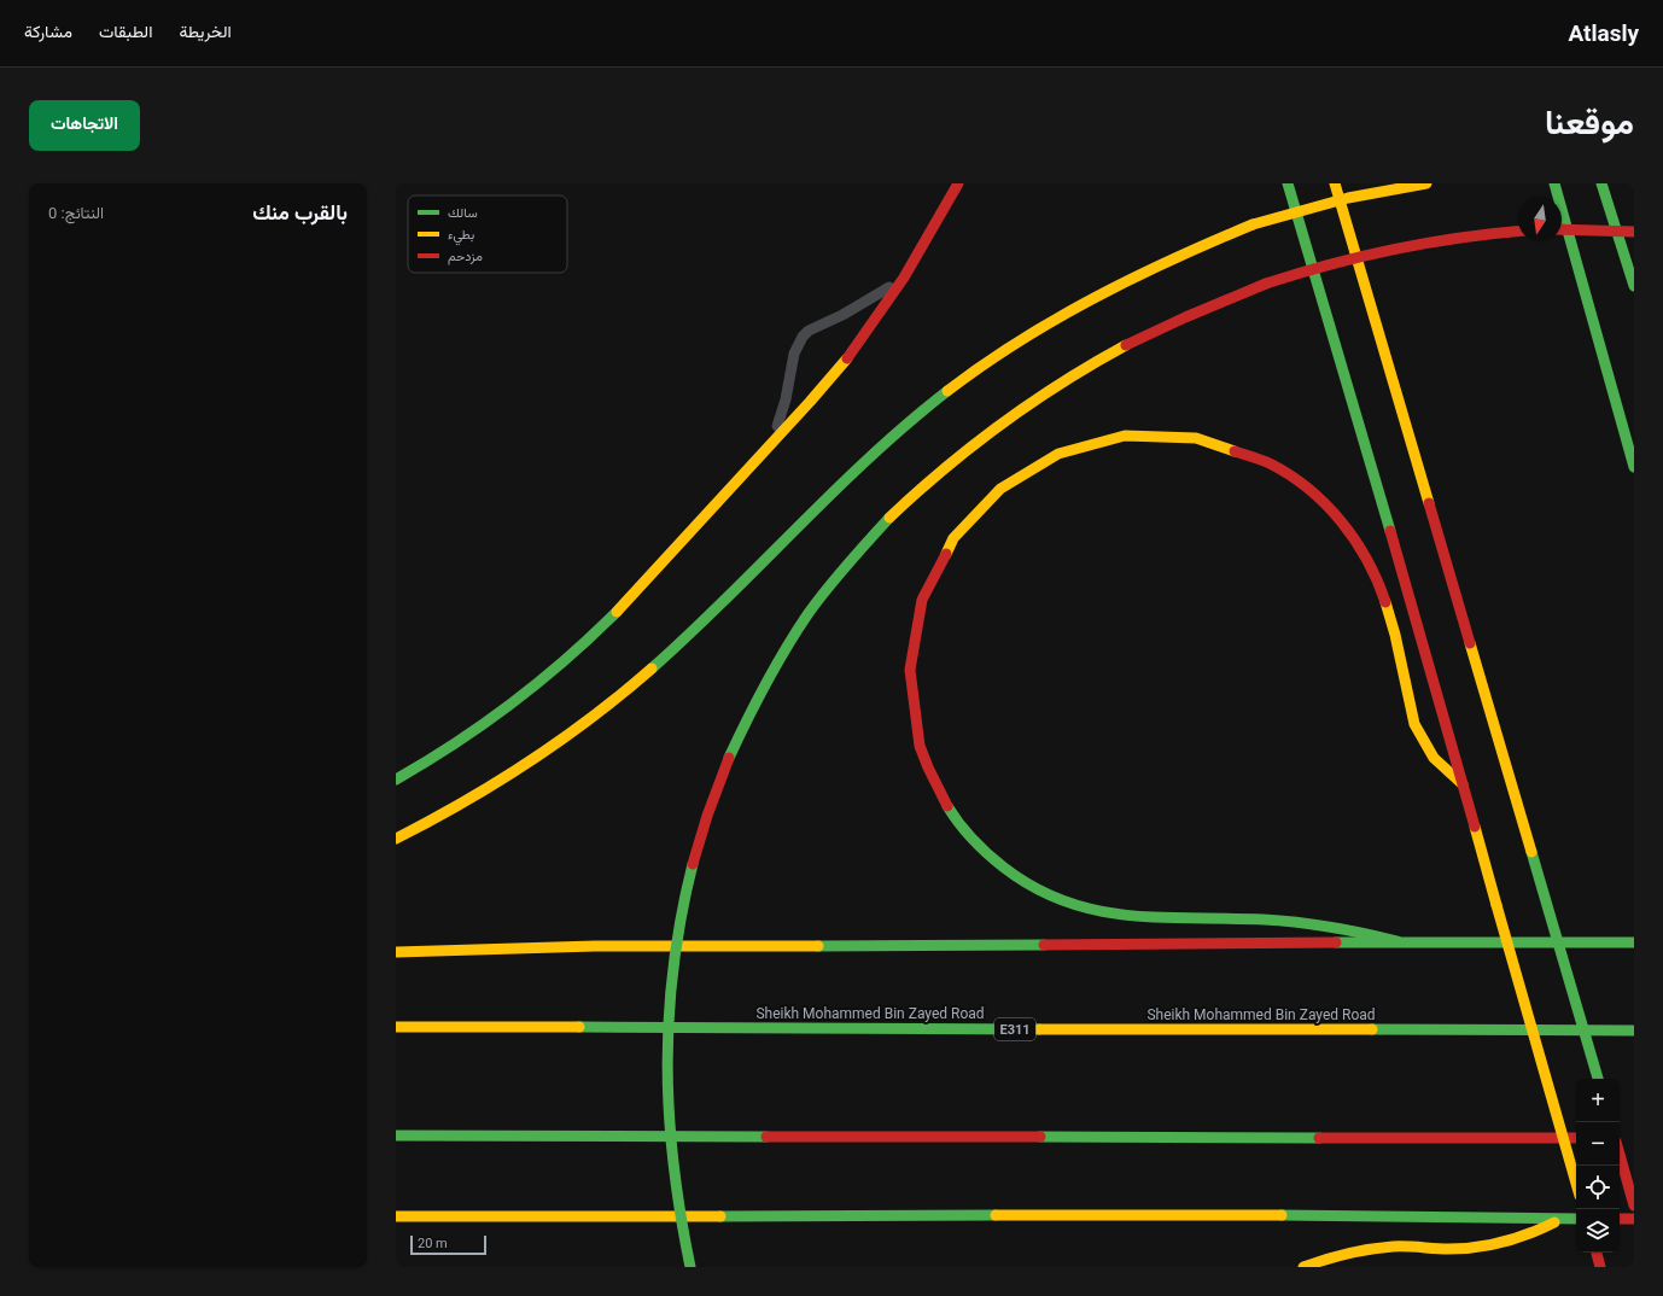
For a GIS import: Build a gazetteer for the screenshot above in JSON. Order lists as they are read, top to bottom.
{
  "streets": {
    "highway": ["Sheikh Mohammed Bin Zayed Road", "E311"]
  },
  "legend": ["سالك", "بطيء", "مزدحم"],
  "scale_bar": "20 m",
  "north": "bottom",
  "page": {
    "header": "Atlasly",
    "nav": ["الخريطة", "الطبقات", "مشاركة"],
    "title": "موقعنا",
    "buttons": "الاتجاهات",
    "heading": ["بالقرب منك", "النتائج: 0"],
    "map_buttons": ["+", "−"],
    "scale": "20 m"
  }
}
